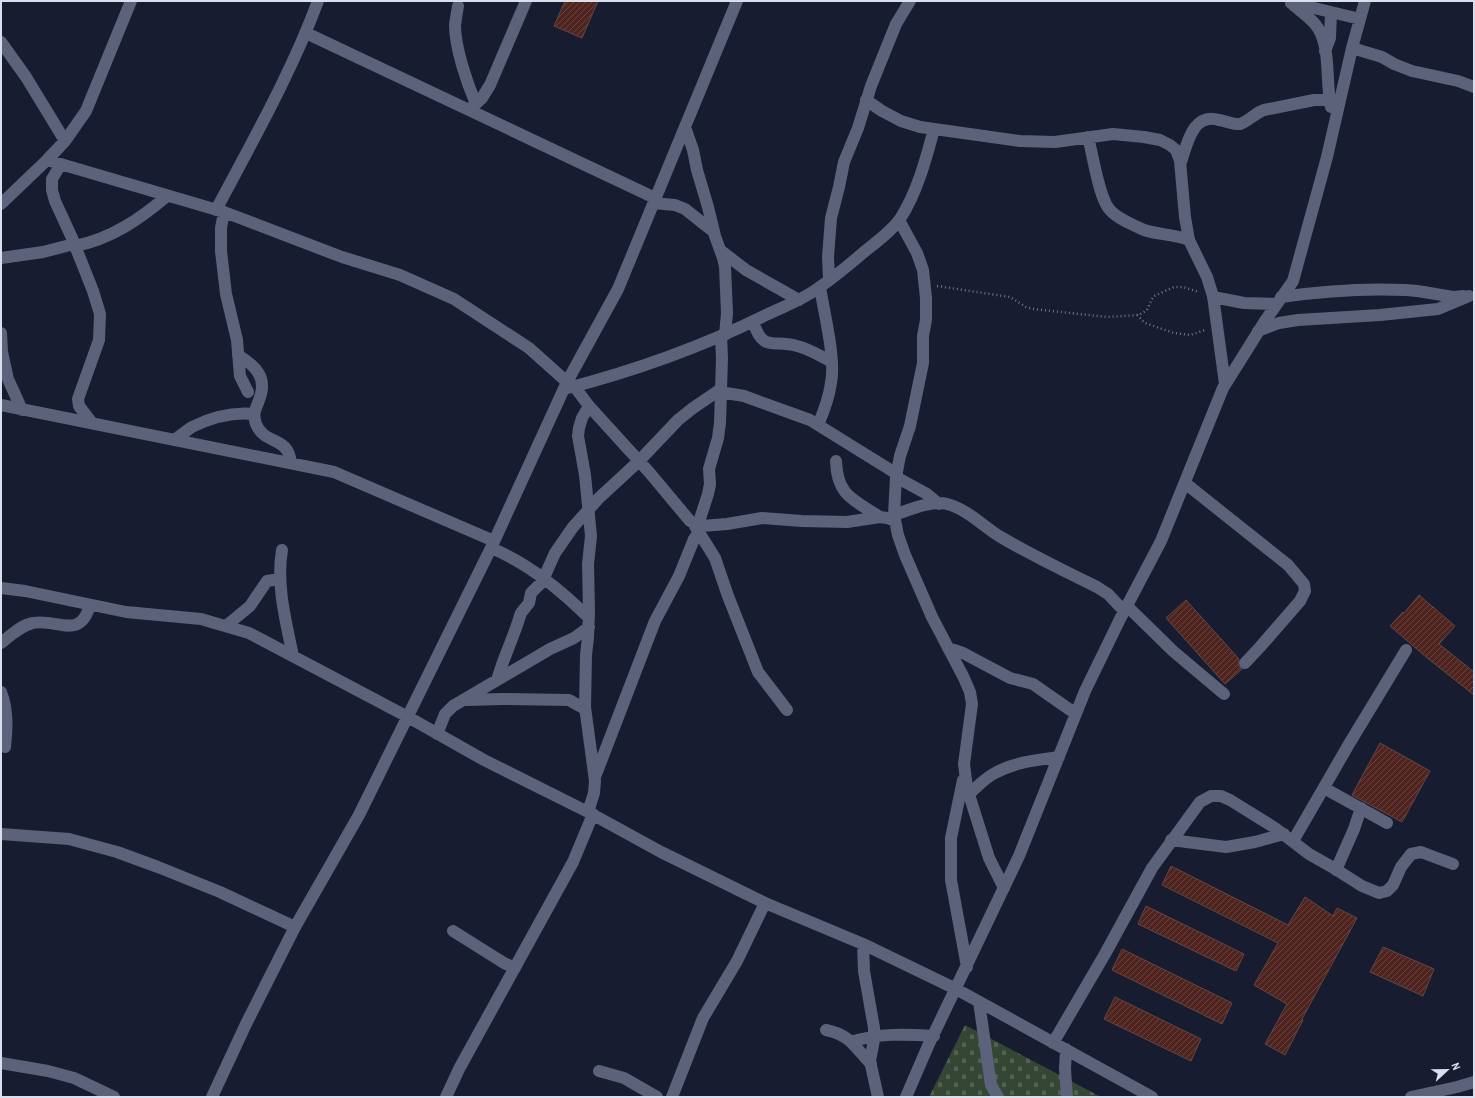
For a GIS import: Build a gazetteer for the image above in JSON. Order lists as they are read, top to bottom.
{
  "north": "right"
}
